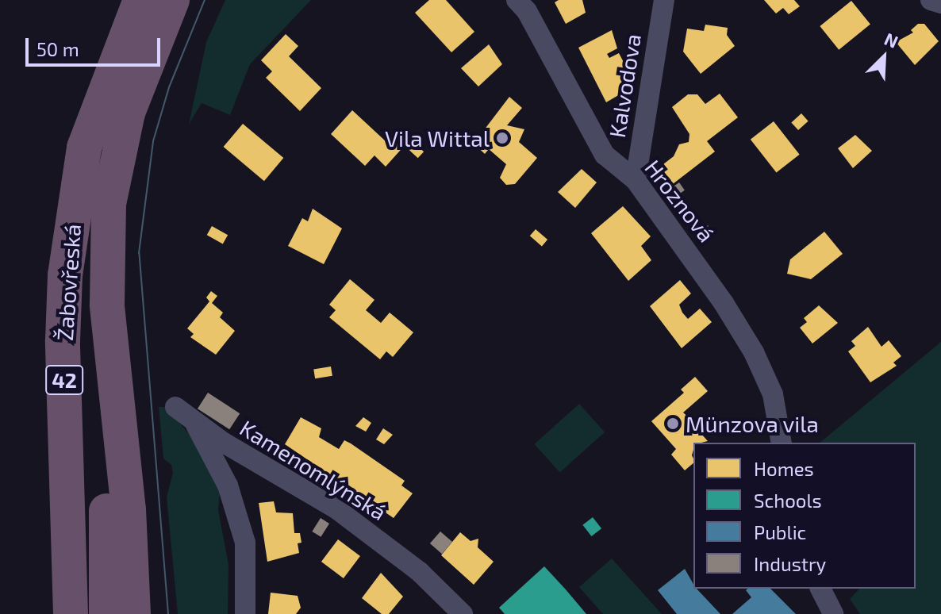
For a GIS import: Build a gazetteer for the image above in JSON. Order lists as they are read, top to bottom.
{
  "streets": {
    "highway": ["Žabovřeská", "42"],
    "street": ["Kalvodova", "Hroznová", "Kamenomlýnská"]
  },
  "crossings": [
    ["Kalvodova", "Hroznová"],
    ["Žabovřeská", "42"]
  ],
  "places": ["Vila Wittal", "Münzova vila"],
  "legend": [
    "Homes",
    "Schools",
    "Public",
    "Industry"
  ],
  "scale_bar": "50 m",
  "north": "top right"
}
